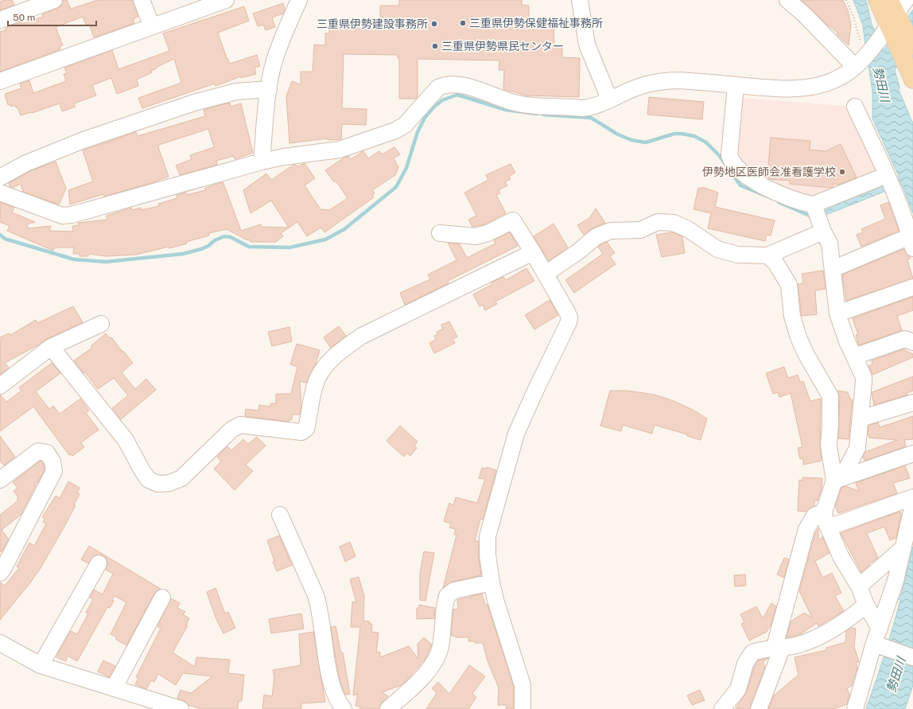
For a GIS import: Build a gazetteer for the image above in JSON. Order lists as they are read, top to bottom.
{
  "water": ["勢田川"],
  "places": [
    "三重県伊勢保健福祉事務所",
    "三重県伊勢建設事務所",
    "三重県伊勢県民センター",
    "伊勢地区医師会准看護学校"
  ],
  "scale_bar": "50 m"
}
